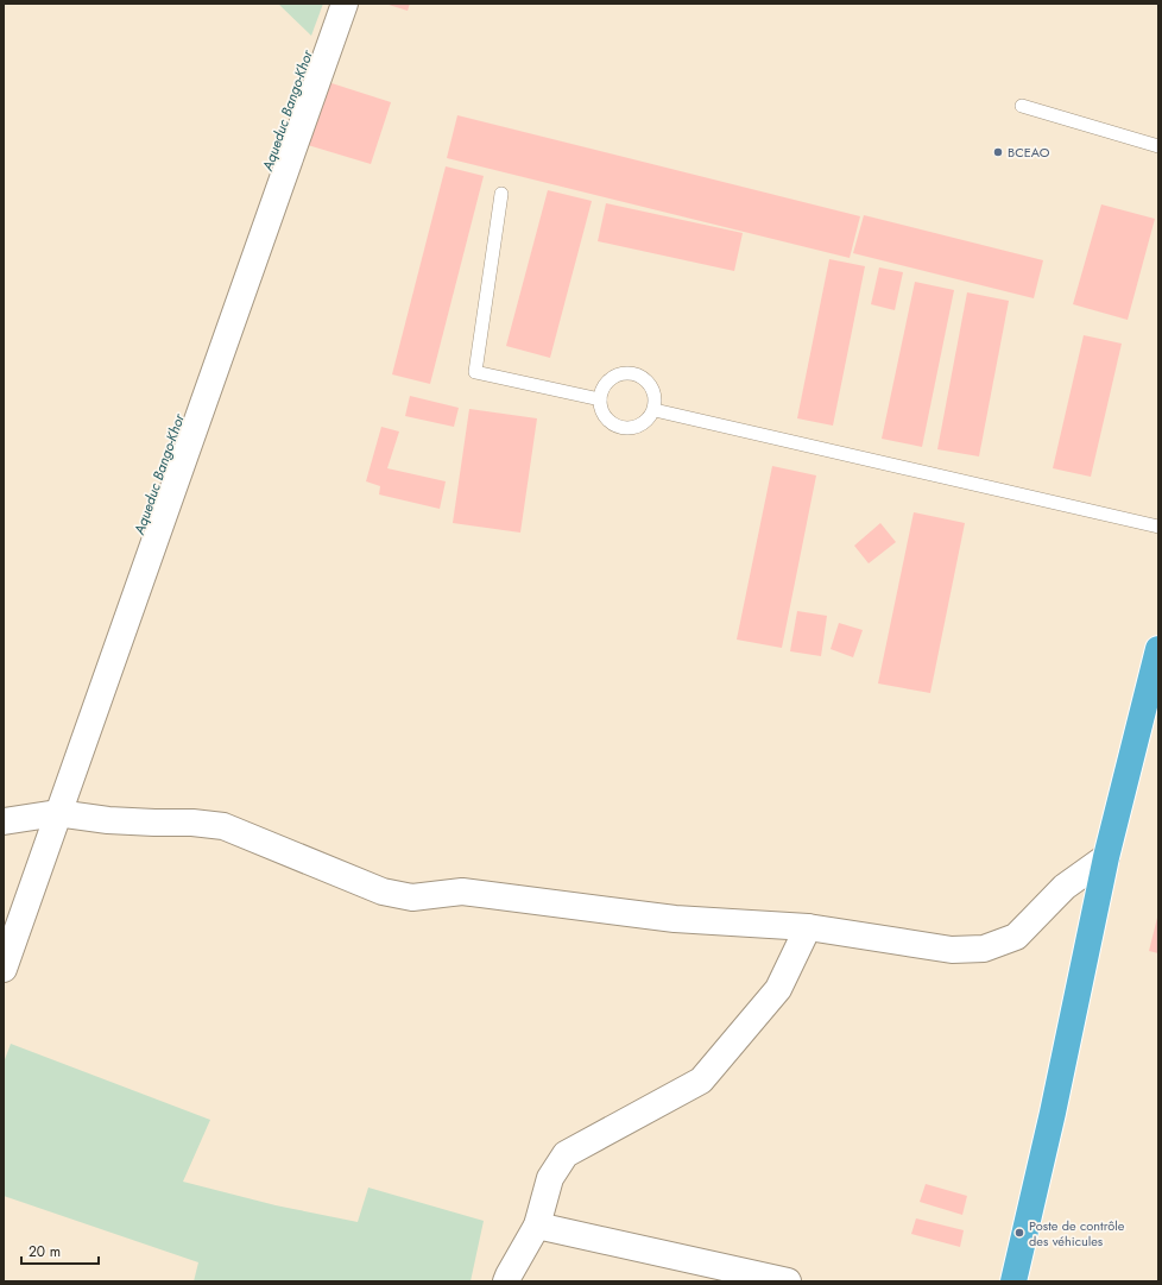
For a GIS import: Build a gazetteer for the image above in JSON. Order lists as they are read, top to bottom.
{
  "water": ["Aqueduc Bango-Khor"],
  "places": ["BCEAO", "Poste de contrôle des véhicules"],
  "scale_bar": "20 m"
}
